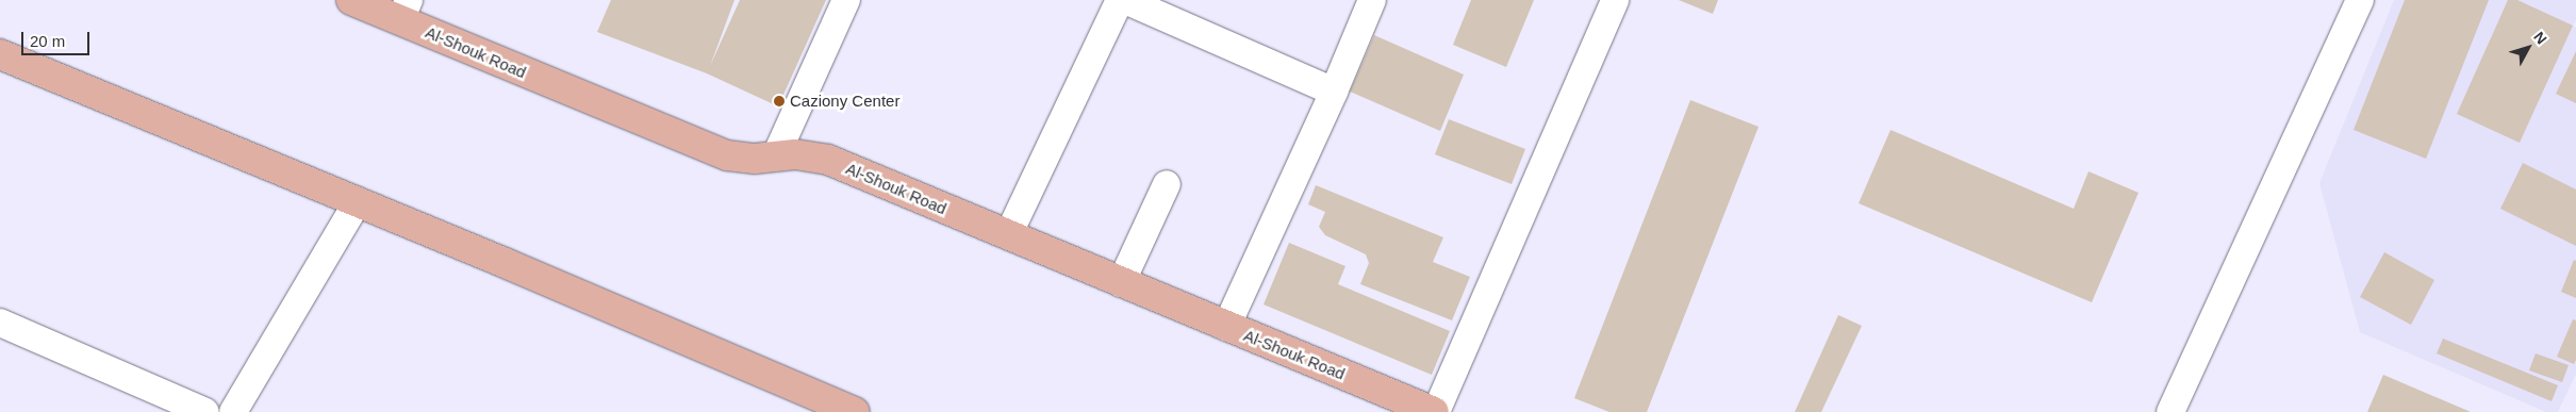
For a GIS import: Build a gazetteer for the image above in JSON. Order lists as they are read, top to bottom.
{
  "streets": {
    "main road": ["Al-Shouk Road"]
  },
  "places": ["Caziony Center"],
  "scale_bar": "20 m",
  "north": "top right"
}
